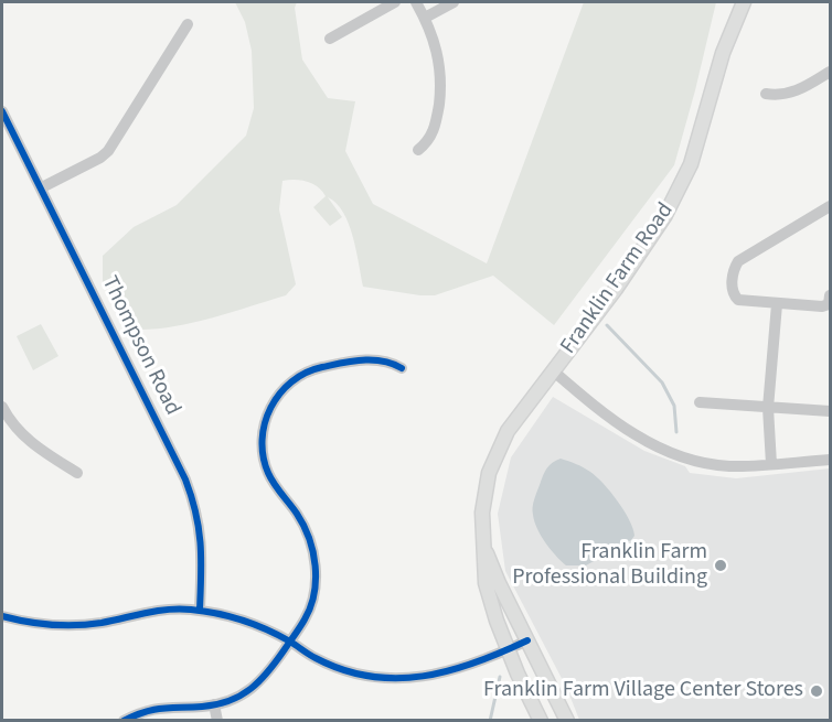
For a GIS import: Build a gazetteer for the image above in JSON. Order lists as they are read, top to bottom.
{
  "streets": {
    "main road": ["Franklin Farm Road"],
    "street": ["Thompson Road"]
  },
  "places": ["Franklin Farm Professional Building", "Franklin Farm Village Center Stores"]
}
